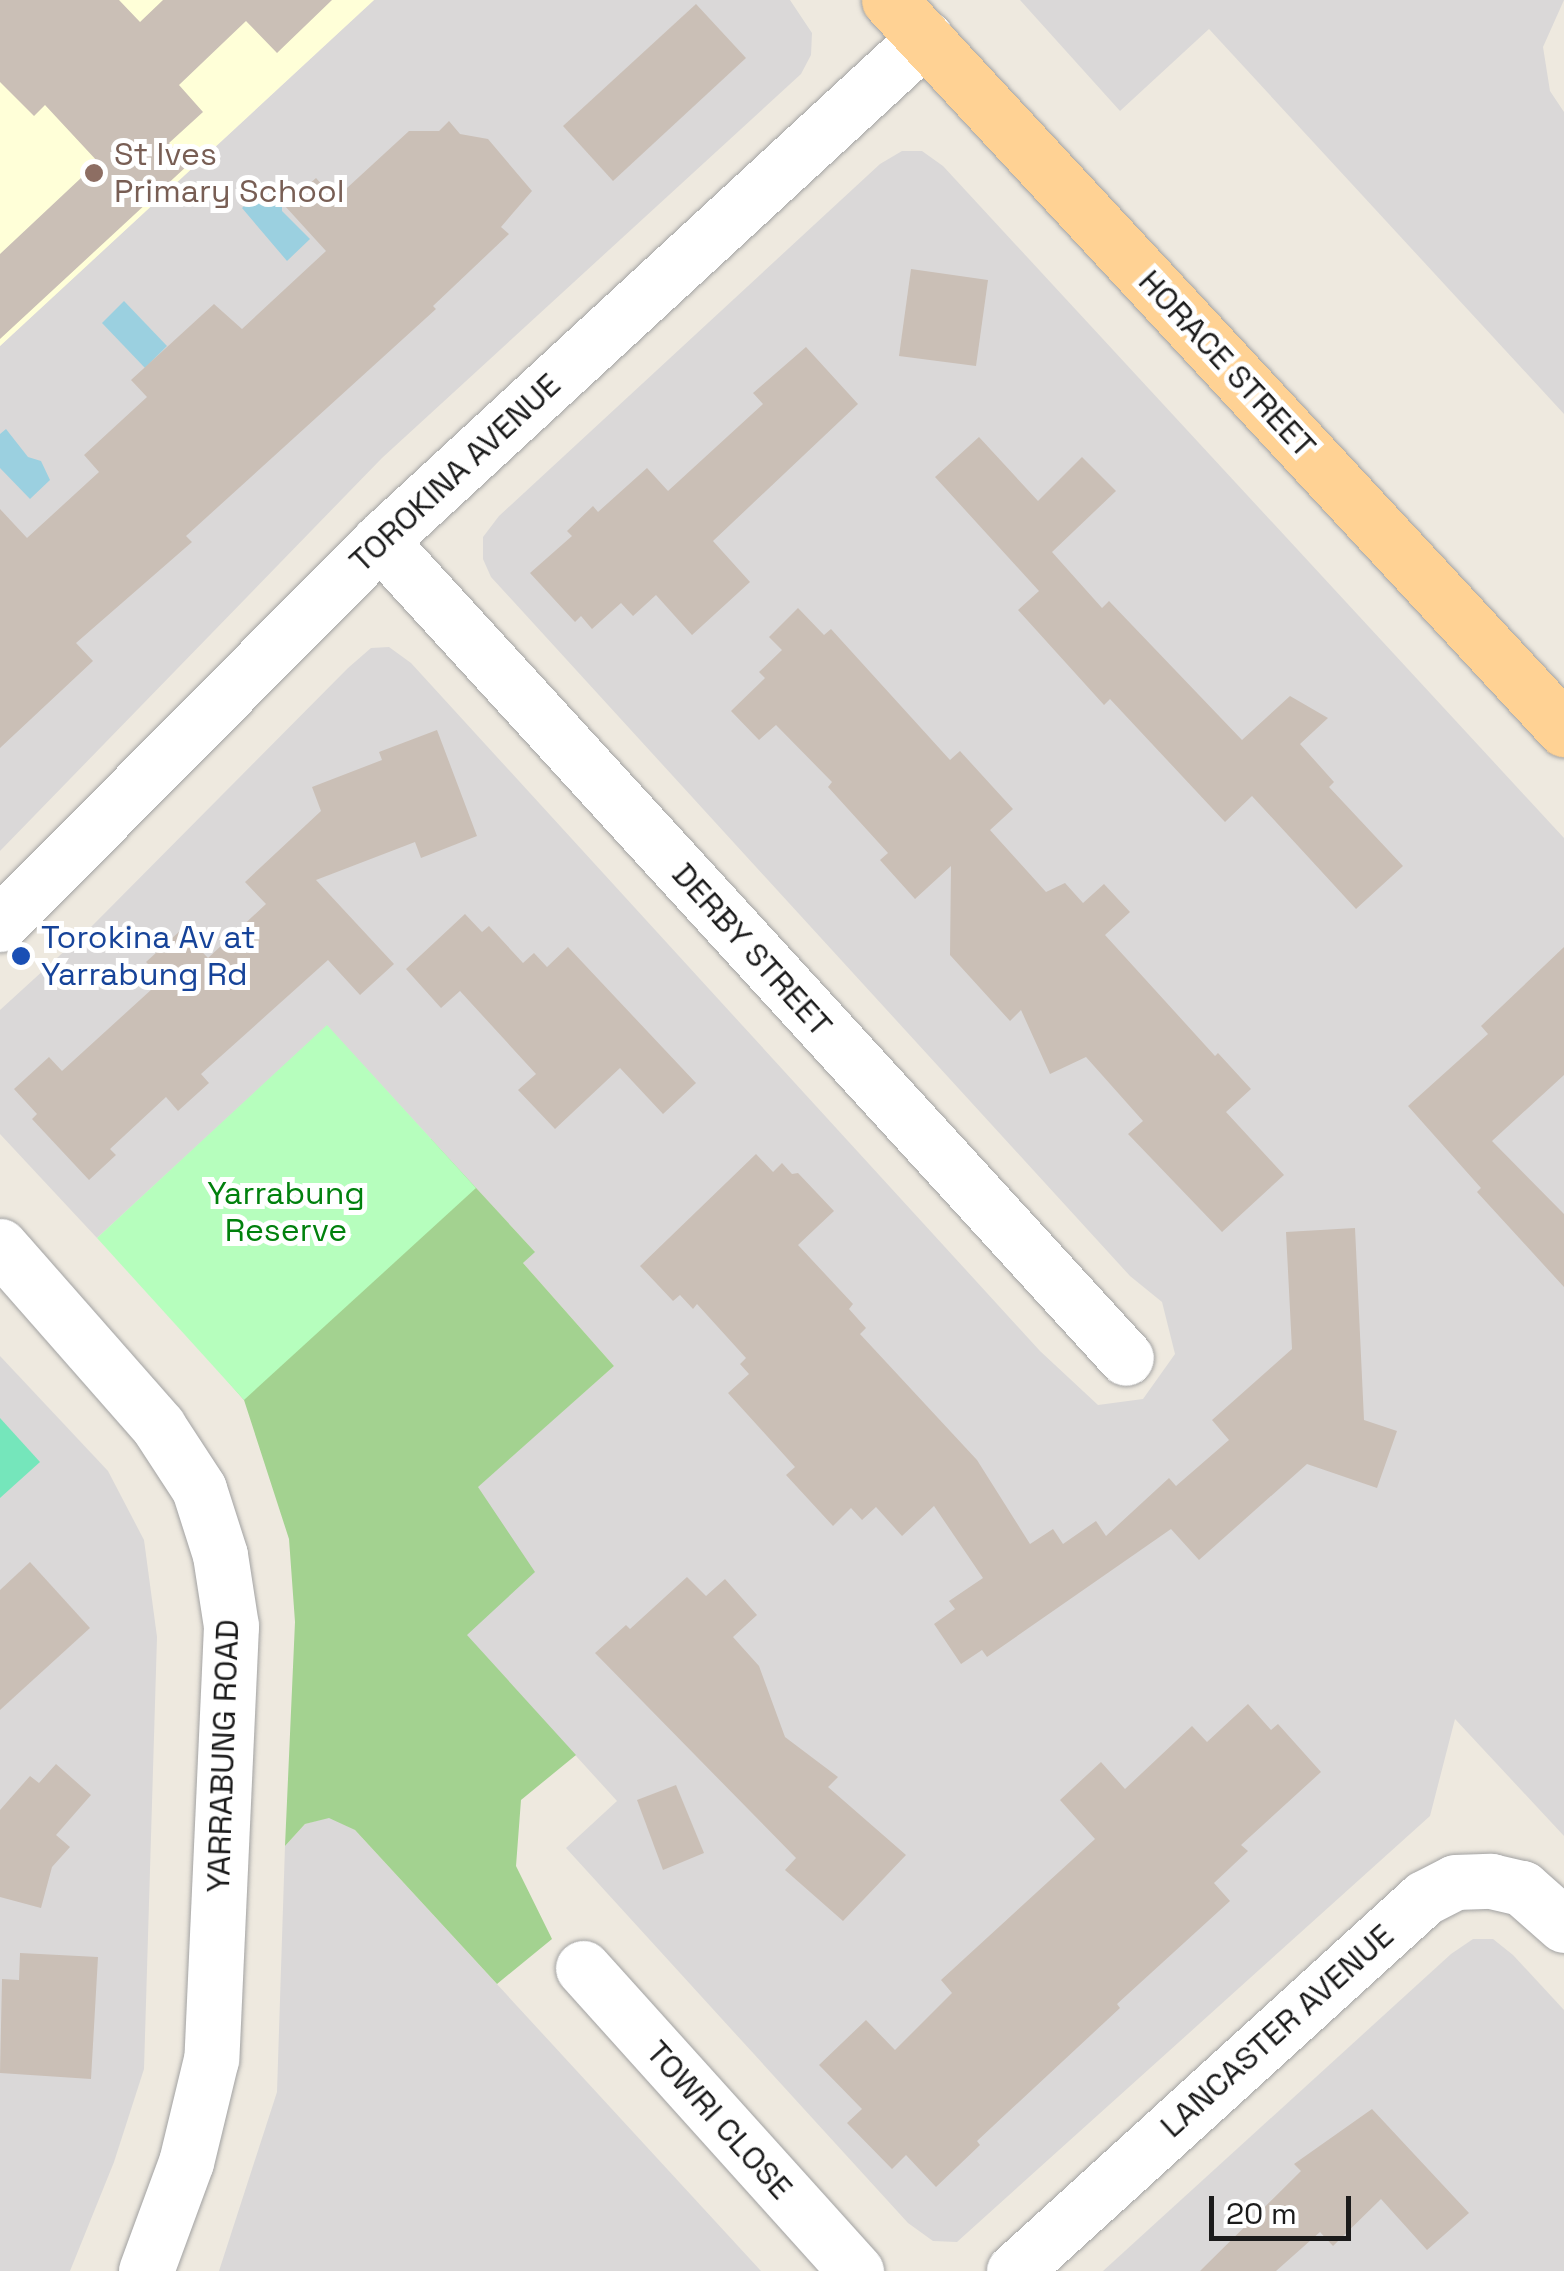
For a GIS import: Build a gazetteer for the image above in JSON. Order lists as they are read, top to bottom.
{
  "streets": {
    "main road": ["HORACE STREET"],
    "street": [
      "TOROKINA AVENUE",
      "DERBY STREET",
      "YARRABUNG ROAD",
      "LANCASTER AVENUE",
      "TOWRI CLOSE"
    ]
  },
  "crossings": [
    ["HORACE STREET", "TOROKINA AVENUE"],
    ["TOROKINA AVENUE", "DERBY STREET"]
  ],
  "parks": ["Yarrabung Reserve"],
  "places": ["St Ives Primary School", "Torokina Av at Yarrabung Rd"],
  "scale_bar": "20 m"
}
